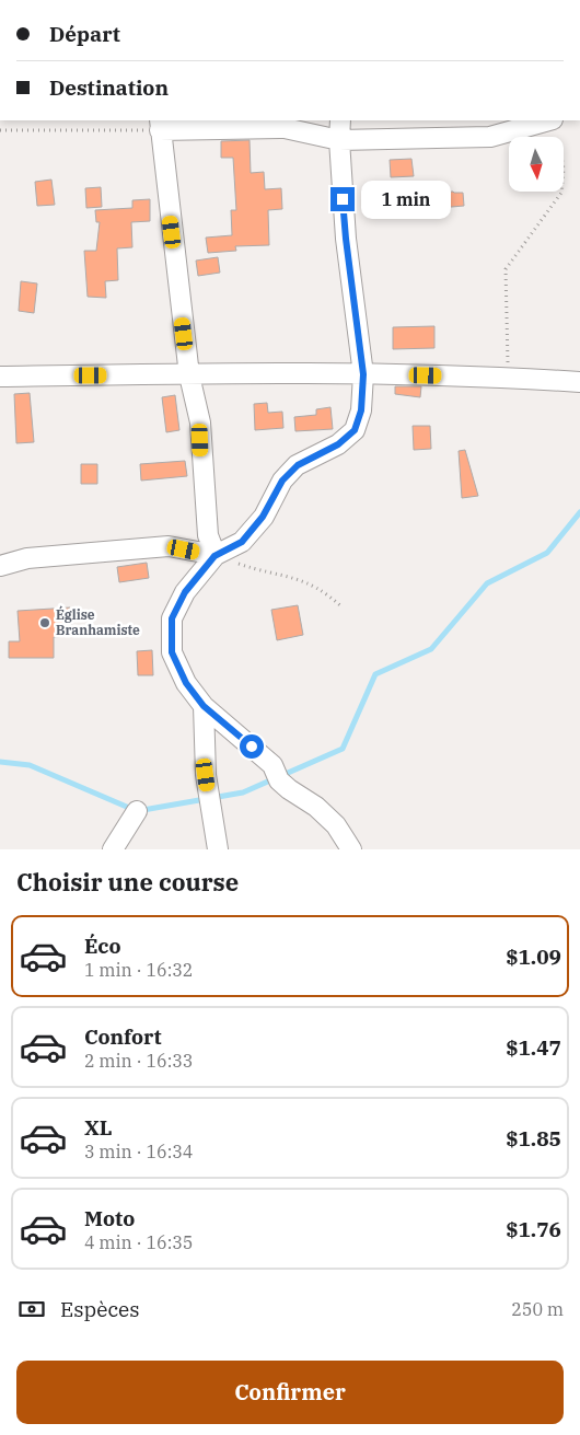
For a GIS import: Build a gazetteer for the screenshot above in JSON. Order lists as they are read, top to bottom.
{
  "places": ["Église Branhamiste"],
  "north": "bottom",
  "page": {
    "banner": ["Départ", "Destination"],
    "bubble": "1 min",
    "heading": "Choisir une course",
    "list": [
      {
        "name": "Éco",
        "note": "1 min · 16:32",
        "value": "$1.09"
      },
      {
        "name": "Confort",
        "note": "2 min · 16:33",
        "value": "$1.47"
      },
      {
        "name": "XL",
        "note": "3 min · 16:34",
        "value": "$1.85"
      },
      {
        "name": "Moto",
        "note": "4 min · 16:35",
        "value": "$1.76"
      }
    ],
    "pay": ["Espèces", "250 m"],
    "buttons": "Confirmer"
  }
}
